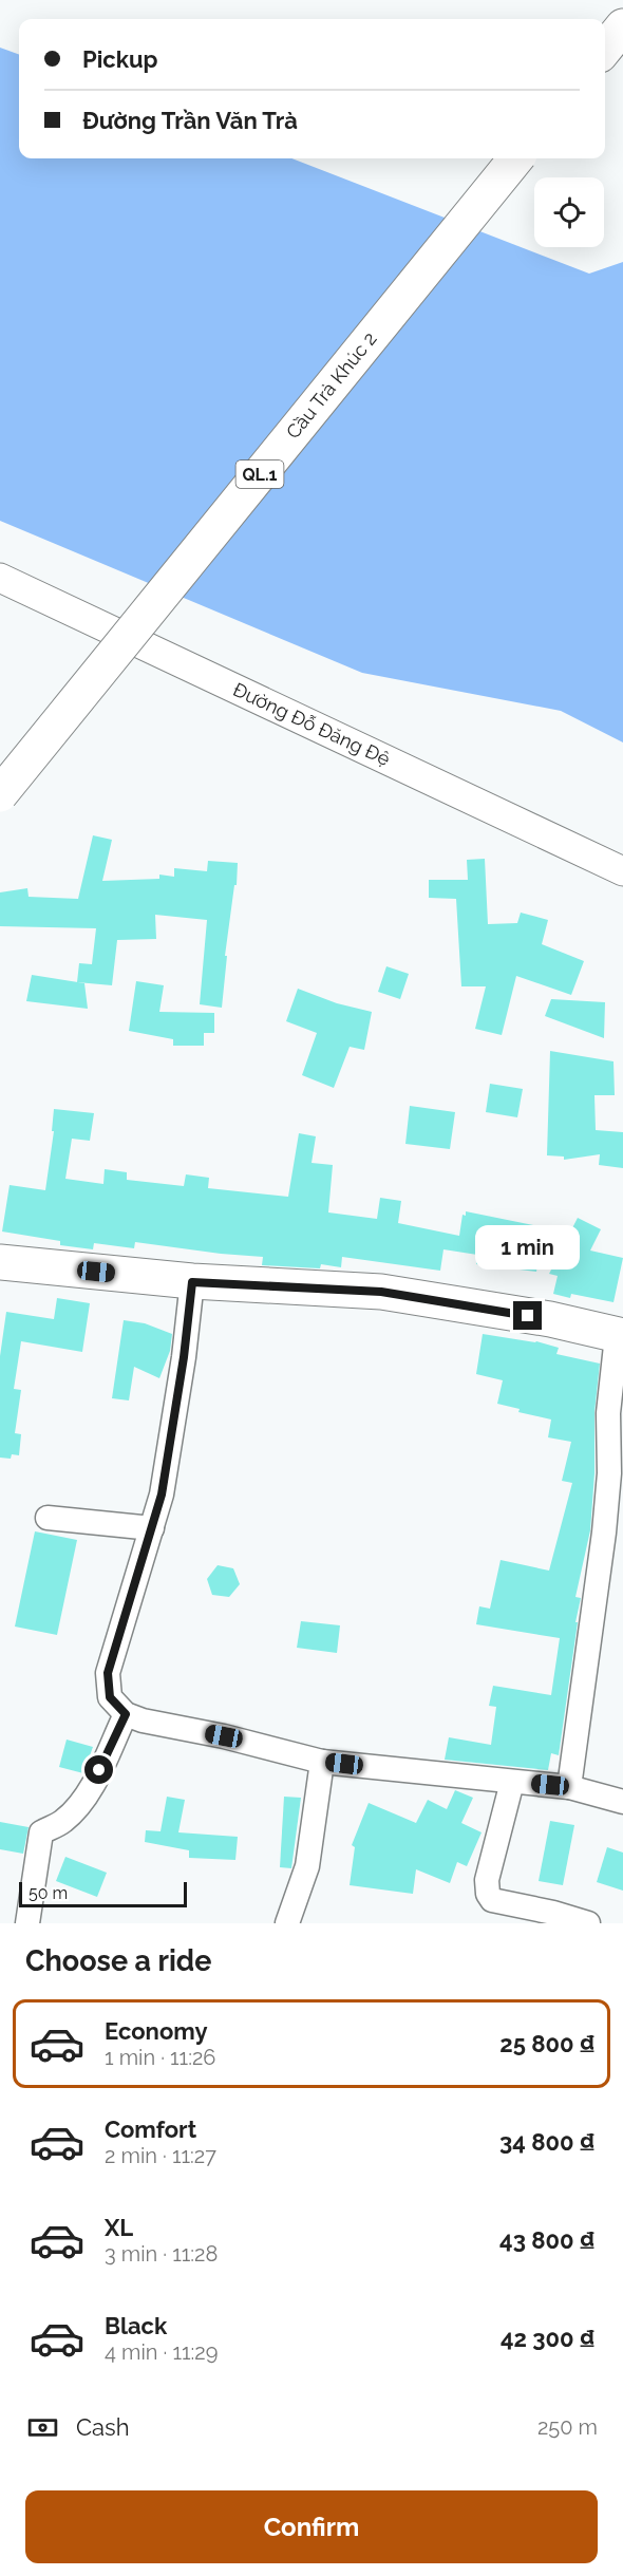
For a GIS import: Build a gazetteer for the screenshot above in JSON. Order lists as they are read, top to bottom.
{
  "streets": {
    "main road": ["Cầu Trà Khúc 2", "QL.1"],
    "street": ["Đường Đỗ Đăng Đệ"]
  },
  "scale_bar": "50 m",
  "page": {
    "banner": ["Pickup", "Đường Trần Văn Trà"],
    "bubble": "1 min",
    "scale": "50 m",
    "heading": "Choose a ride",
    "list": [
      {
        "name": "Economy",
        "note": "1 min · 11:26",
        "value": "25 800 ₫"
      },
      {
        "name": "Comfort",
        "note": "2 min · 11:27",
        "value": "34 800 ₫"
      },
      {
        "name": "XL",
        "note": "3 min · 11:28",
        "value": "43 800 ₫"
      },
      {
        "name": "Black",
        "note": "4 min · 11:29",
        "value": "42 300 ₫"
      }
    ],
    "pay": ["Cash", "250 m"],
    "buttons": "Confirm"
  }
}
